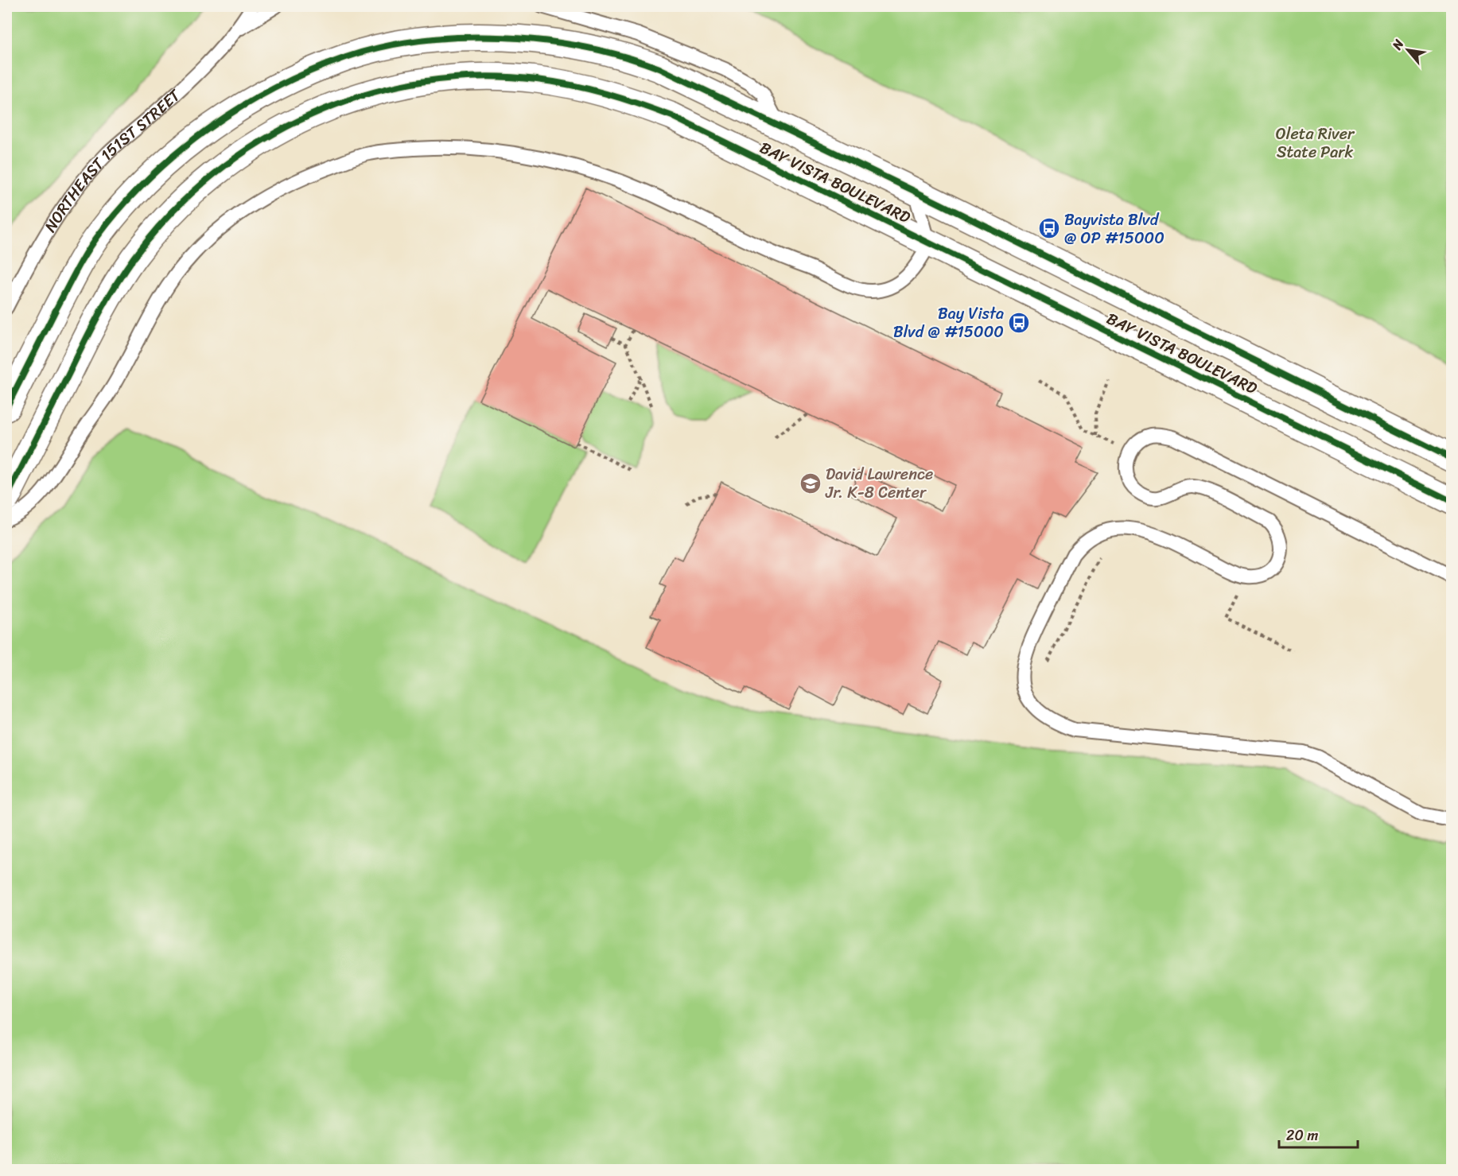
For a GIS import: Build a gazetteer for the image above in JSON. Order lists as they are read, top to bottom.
{
  "streets": {
    "street": ["BAY VISTA BOULEVARD"],
    "lane": ["NORTHEAST 151ST STREET"]
  },
  "parks": ["Oleta River State Park"],
  "places": {
    "bus stop": ["Bayvista Blvd @ OP #15000", "Bay Vista Blvd @ #15000"],
    "school or university": ["David Lawrence Jr. K-8 Center"]
  },
  "scale_bar": "20 m",
  "north": "top left"
}
